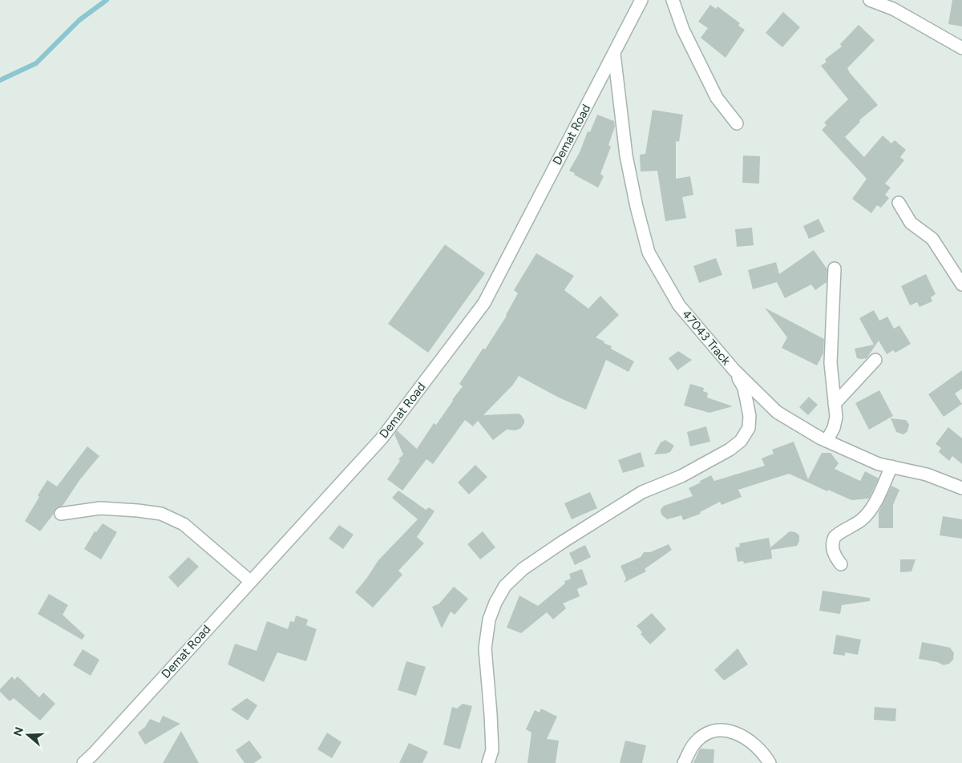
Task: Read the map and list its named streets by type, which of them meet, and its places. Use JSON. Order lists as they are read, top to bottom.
{
  "streets": {
    "street": ["Demat Road", "47043 Track"]
  },
  "crossings": [
    ["Demat Road", "47043 Track"]
  ],
  "north": "left"
}
